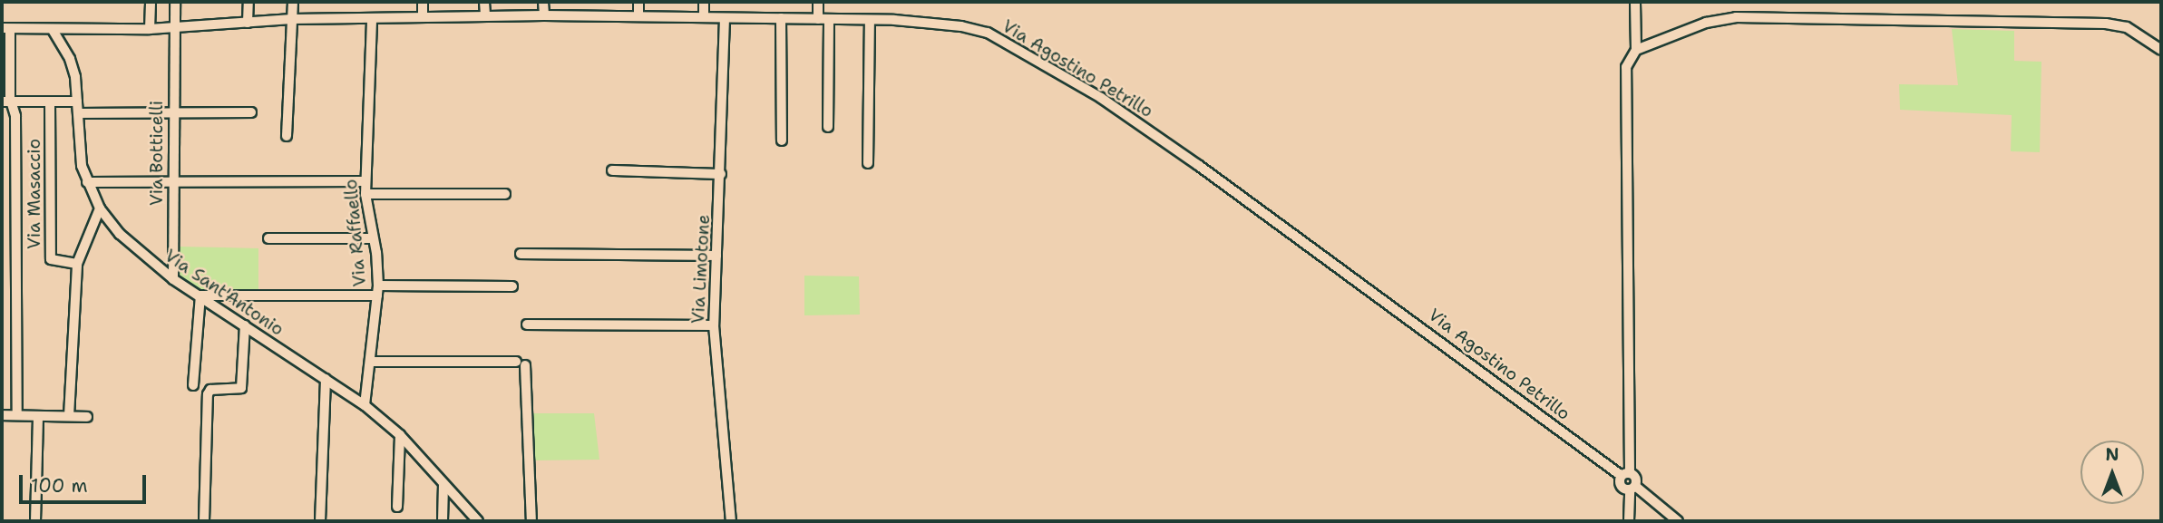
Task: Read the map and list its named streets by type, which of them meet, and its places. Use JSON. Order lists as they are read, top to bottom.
{
  "streets": {
    "street": [
      "Via Agostino Petrillo",
      "Via Botticelli",
      "Via Masaccio",
      "Via Raffaello",
      "Via Limotone",
      "Via Sant'Antonio"
    ]
  },
  "crossings": [
    ["Via Agostino Petrillo", "Via Botticelli"],
    ["Via Agostino Petrillo", "Via Raffaello"],
    ["Via Agostino Petrillo", "Via Limotone"],
    ["Via Agostino Petrillo", "Via Sant'Antonio"],
    ["Via Botticelli", "Via Sant'Antonio"],
    ["Via Raffaello", "Via Sant'Antonio"]
  ],
  "scale_bar": "100 m",
  "north": "top"
}
